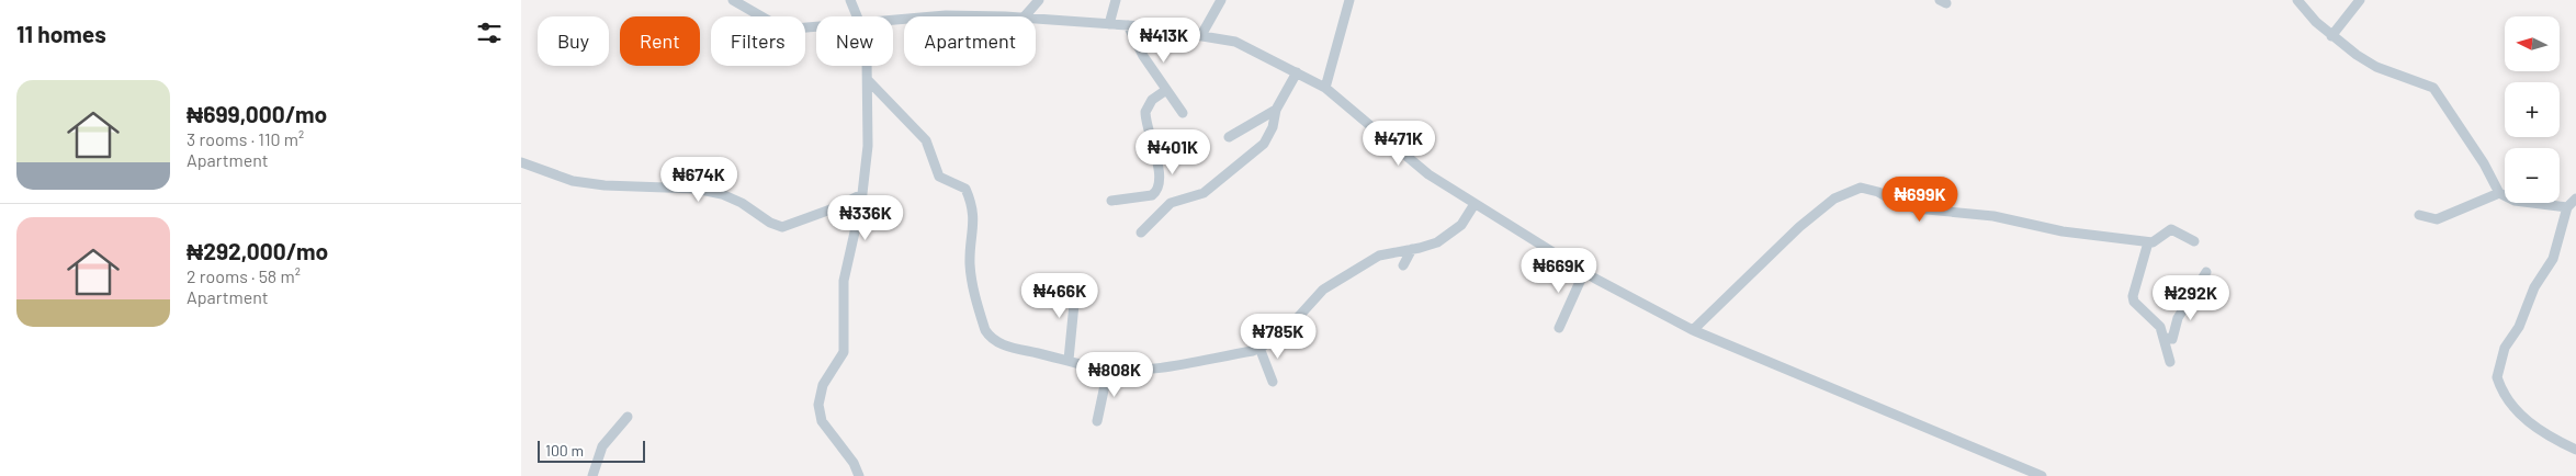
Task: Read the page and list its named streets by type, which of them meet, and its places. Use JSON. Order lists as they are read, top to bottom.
{
  "scale_bar": "100 m",
  "north": "left",
  "page": {
    "heading": "11 homes",
    "map_buttons": ["+", "−"],
    "chip": [
      "Buy",
      "Rent",
      "Filters",
      "New",
      "Apartment"
    ],
    "price": [
      "₦413K",
      "₦471K",
      "₦401K",
      "₦674K",
      "₦699K",
      "₦336K",
      "₦669K",
      "₦466K",
      "₦292K",
      "₦785K",
      "₦808K"
    ],
    "list": [
      {
        "name": "₦699,000/mo",
        "note": "3 rooms · 110 m² · Apartment"
      },
      {
        "name": "₦292,000/mo",
        "note": "2 rooms · 58 m² · Apartment"
      }
    ],
    "scale": "100 m"
  }
}
